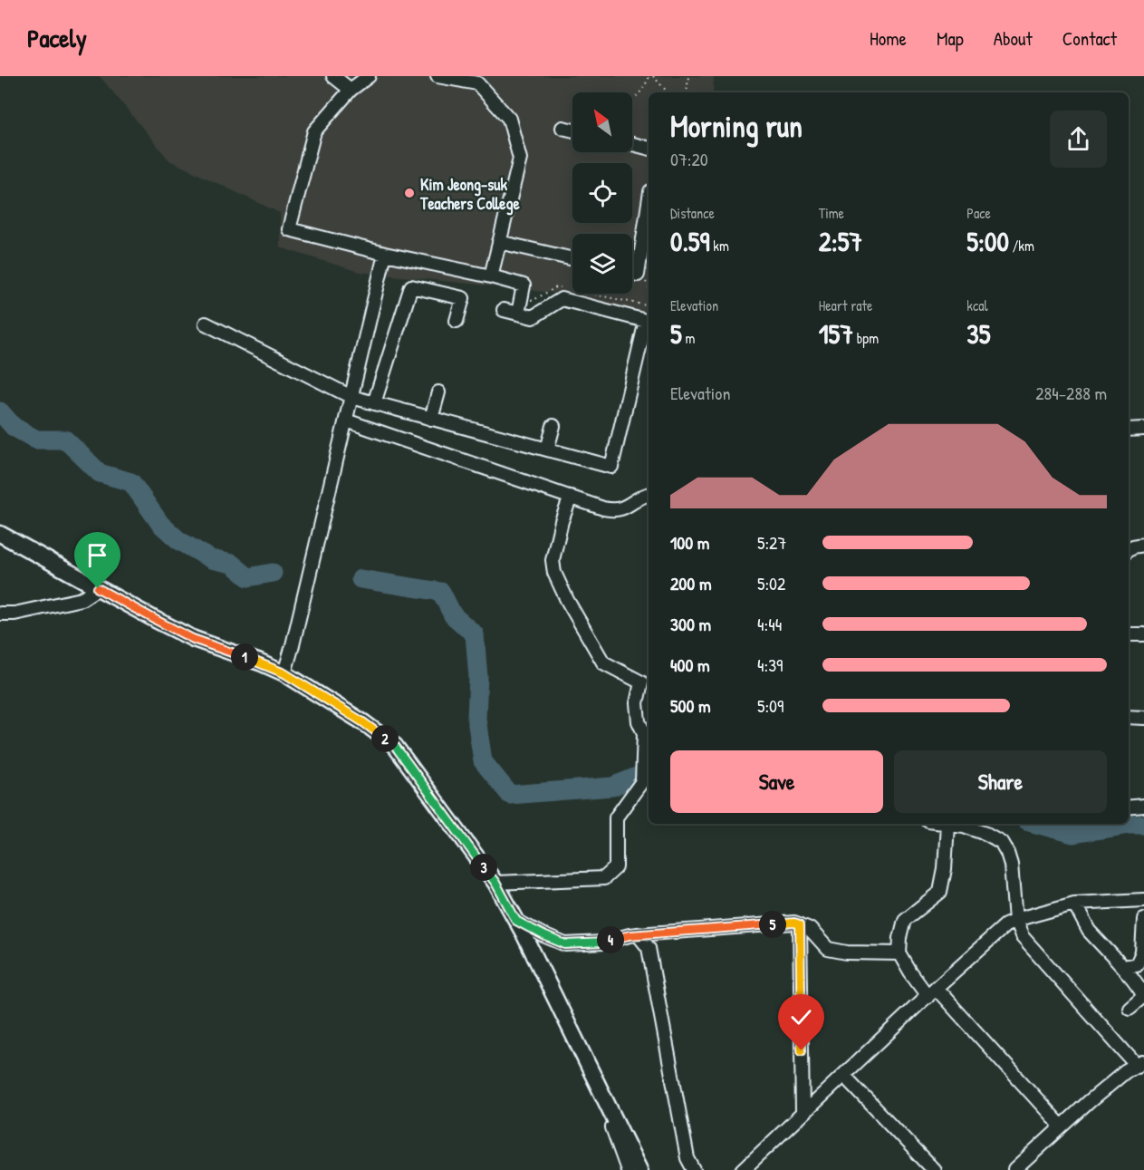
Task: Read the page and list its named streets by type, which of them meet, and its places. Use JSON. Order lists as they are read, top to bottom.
{
  "places": ["Kim Jeong-suk Teachers College"],
  "north": "top left",
  "page": {
    "header": "Pacely",
    "nav": [
      "Home",
      "Map",
      "About",
      "Contact"
    ],
    "heading": ["Morning run", "07:20"],
    "stats": [
      ["Distance", "0.59 km"],
      ["Time", "2:57"],
      ["Pace", "5:00 /km"],
      ["Elevation", "5 m"],
      ["Heart rate", "157 bpm"],
      ["kcal", "35"]
    ],
    "chart": ["Elevation", "284–288 m"],
    "list": [
      {
        "name": "100 m",
        "note": "5:27"
      },
      {
        "name": "200 m",
        "note": "5:02"
      },
      {
        "name": "300 m",
        "note": "4:44"
      },
      {
        "name": "400 m",
        "note": "4:39"
      },
      {
        "name": "500 m",
        "note": "5:09"
      }
    ],
    "pins": [
      "1",
      "2",
      "3",
      "5",
      "4"
    ],
    "buttons": ["Save", "Share"]
  }
}
